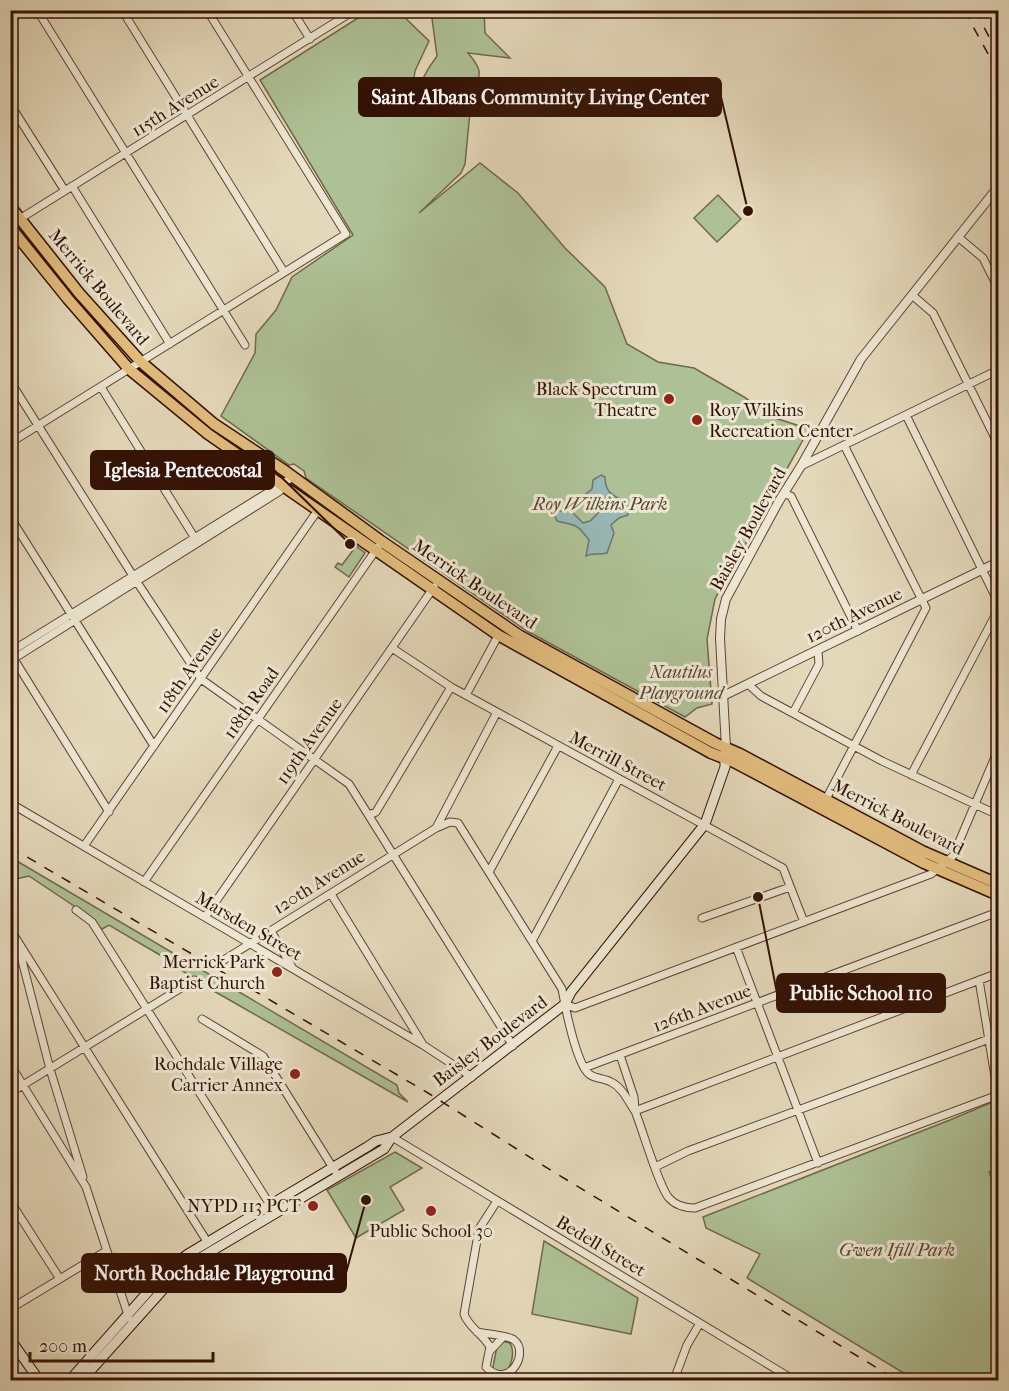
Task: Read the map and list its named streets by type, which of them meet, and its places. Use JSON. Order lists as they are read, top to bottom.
{
  "streets": {
    "main road": ["Merrick Boulevard", "Baisley Boulevard"],
    "street": [
      "115th Avenue",
      "120th Avenue",
      "118th Avenue",
      "118th Road",
      "119th Avenue",
      "Merrill Street",
      "Marsden Street",
      "126th Avenue",
      "Bedell Street"
    ]
  },
  "crossings": [
    ["115th Avenue", "Merrick Boulevard"],
    ["Merrick Boulevard", "Baisley Boulevard"],
    ["Merrick Boulevard", "118th Avenue"],
    ["Merrick Boulevard", "118th Road"],
    ["Merrick Boulevard", "119th Avenue"],
    ["Baisley Boulevard", "120th Avenue"],
    ["Baisley Boulevard", "Merrill Street"],
    ["Baisley Boulevard", "Marsden Street"],
    ["Baisley Boulevard", "Bedell Street"],
    ["120th Avenue", "Marsden Street"],
    ["118th Avenue", "Marsden Street"],
    ["118th Road", "Marsden Street"],
    ["119th Avenue", "Merrill Street"],
    ["119th Avenue", "Marsden Street"]
  ],
  "parks": ["Roy Wilkins Park", "Nautilus Playground", "Gwen Ifill Park"],
  "places": [
    "Saint Albans Community Living Center",
    "Black Spectrum Theatre",
    "Roy Wilkins Recreation Center",
    "Iglesia Pentecostal",
    "Public School 110",
    "Merrick Park Baptist Church",
    "Rochdale Village Carrier Annex",
    "North Rochdale Playground",
    "NYPD 113 PCT",
    "Public School 30"
  ],
  "scale_bar": "200 m"
}
